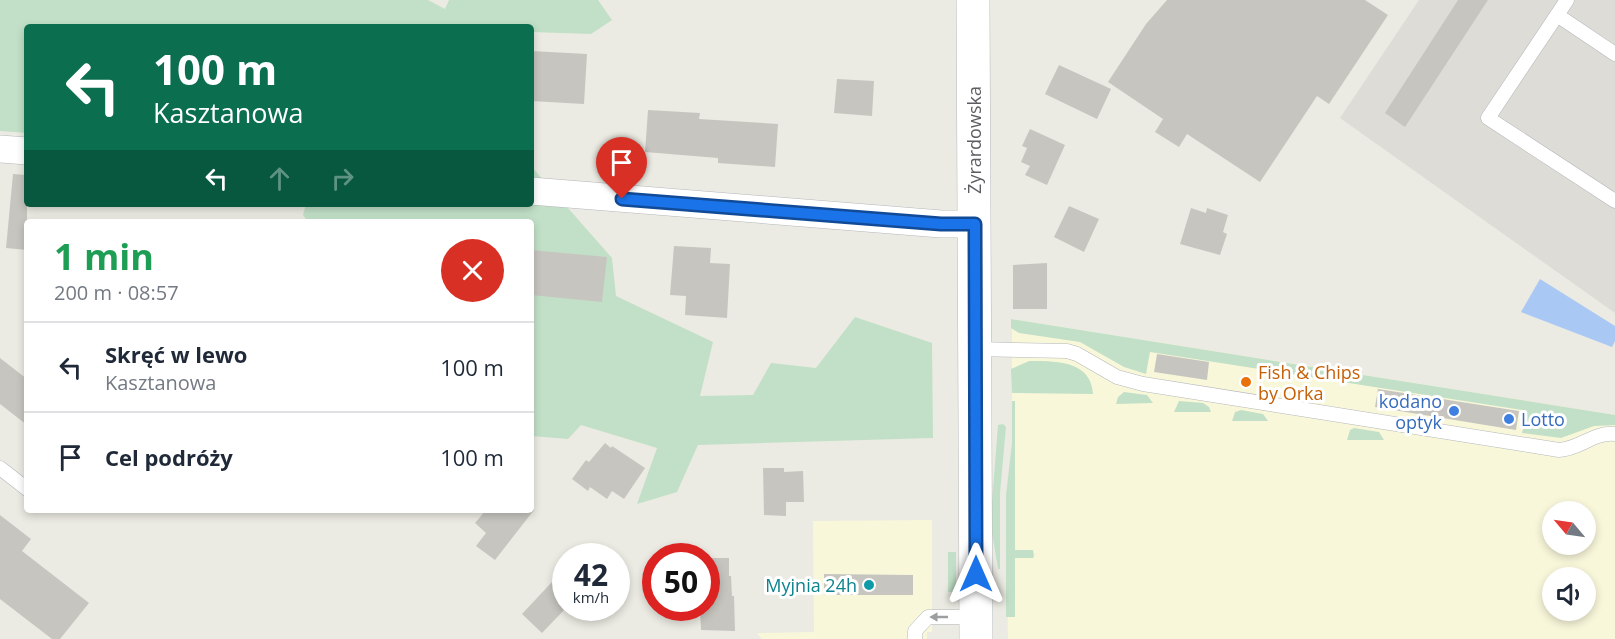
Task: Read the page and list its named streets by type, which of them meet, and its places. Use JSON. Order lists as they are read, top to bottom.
{
  "streets": {
    "main road": ["Żyrardowska"]
  },
  "places": [
    "Fish & Chips by Orka",
    "kodano optyk",
    "Lotto",
    "Myjnia 24h"
  ],
  "north": "top left",
  "page": {
    "turn": ["100 m", "Kasztanowa"],
    "heading": ["1 min", "200 m · 08:57"],
    "list": [
      {
        "name": "Skręć w lewo",
        "note": "Kasztanowa",
        "value": "100 m"
      },
      {
        "name": "Cel podróży",
        "value": "100 m"
      }
    ],
    "speed": "42 km/h",
    "limit": "50"
  }
}
